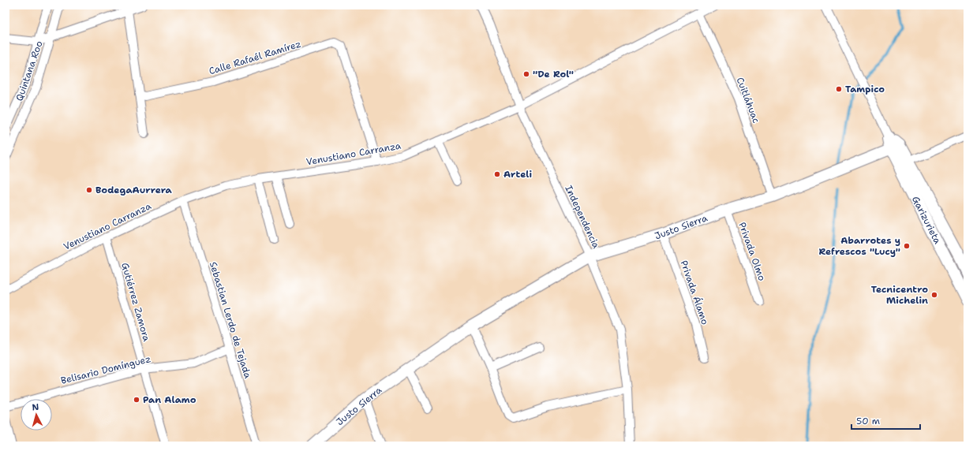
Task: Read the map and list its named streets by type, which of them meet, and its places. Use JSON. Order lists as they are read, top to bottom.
{
  "streets": {
    "main road": ["Garizurieta", "Justo Sierra"],
    "street": [
      "Calle Rafaél Ramírez",
      "Quintana Roo",
      "Cuitláhuac",
      "Venustiano Carranza",
      "Independencia",
      "Privada Olmo",
      "Privada Álamo",
      "Gutiérrez Zamora",
      "Sebastian Lerdo de Tejada",
      "Belisario Domínguez"
    ]
  },
  "crossings": [
    ["Calle Rafaél Ramírez", "Venustiano Carranza"],
    ["Cuitláhuac", "Venustiano Carranza"],
    ["Cuitláhuac", "Justo Sierra"],
    ["Venustiano Carranza", "Independencia"],
    ["Venustiano Carranza", "Gutiérrez Zamora"],
    ["Venustiano Carranza", "Sebastian Lerdo de Tejada"],
    ["Independencia", "Justo Sierra"],
    ["Garizurieta", "Justo Sierra"],
    ["Justo Sierra", "Privada Olmo"],
    ["Justo Sierra", "Privada Álamo"],
    ["Gutiérrez Zamora", "Belisario Domínguez"],
    ["Sebastian Lerdo de Tejada", "Belisario Domínguez"]
  ],
  "places": [
    "\"De Rol\"",
    "Tampico",
    "Arteli",
    "BodegaAurrera",
    "Abarrotes y Refrescos \"Lucy\"",
    "Tecnicentro Michelin",
    "Pan Alamo"
  ],
  "scale_bar": "50 m",
  "north": "top"
}
